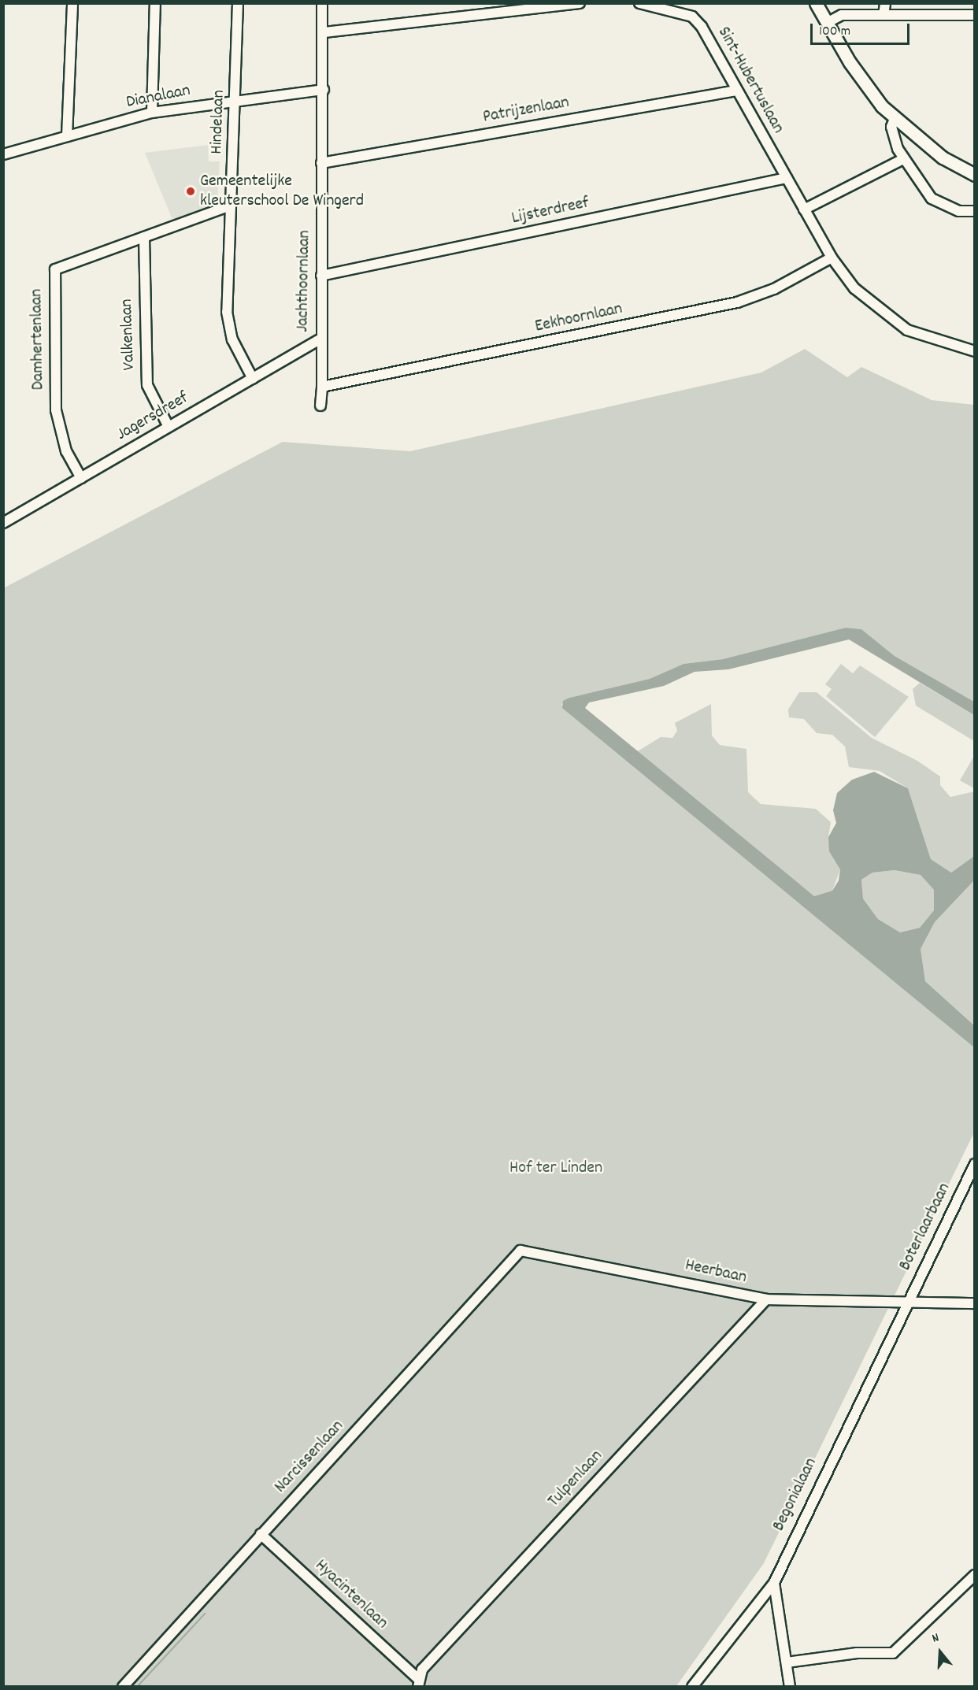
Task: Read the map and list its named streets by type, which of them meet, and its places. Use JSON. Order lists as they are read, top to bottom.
{
  "streets": {
    "street": [
      "Sint-Hubertuslaan",
      "Dianalaan",
      "Patrijzenlaan",
      "Hindelaan",
      "Lijsterdreef",
      "Jachthoornlaan",
      "Eekhoornlaan",
      "Valkenlaan",
      "Damhertenlaan",
      "Jagersdreef",
      "Boterlaarbaan",
      "Heerbaan",
      "Narcissenlaan",
      "Tulpenlaan",
      "Begonialaan",
      "Hyacintenlaan"
    ]
  },
  "crossings": [
    ["Sint-Hubertuslaan", "Patrijzenlaan"],
    ["Sint-Hubertuslaan", "Lijsterdreef"],
    ["Sint-Hubertuslaan", "Eekhoornlaan"],
    ["Dianalaan", "Hindelaan"],
    ["Dianalaan", "Jachthoornlaan"],
    ["Patrijzenlaan", "Jachthoornlaan"],
    ["Hindelaan", "Damhertenlaan"],
    ["Hindelaan", "Jagersdreef"],
    ["Lijsterdreef", "Jachthoornlaan"],
    ["Jachthoornlaan", "Eekhoornlaan"],
    ["Jachthoornlaan", "Jagersdreef"],
    ["Valkenlaan", "Damhertenlaan"],
    ["Valkenlaan", "Jagersdreef"],
    ["Damhertenlaan", "Jagersdreef"],
    ["Boterlaarbaan", "Heerbaan"],
    ["Boterlaarbaan", "Begonialaan"],
    ["Heerbaan", "Narcissenlaan"],
    ["Heerbaan", "Tulpenlaan"],
    ["Heerbaan", "Begonialaan"],
    ["Narcissenlaan", "Hyacintenlaan"],
    ["Tulpenlaan", "Hyacintenlaan"]
  ],
  "parks": ["Hof ter Linden"],
  "places": ["Gemeentelijke kleuterschool De Wingerd"],
  "scale_bar": "100 m",
  "north": "top"
}
